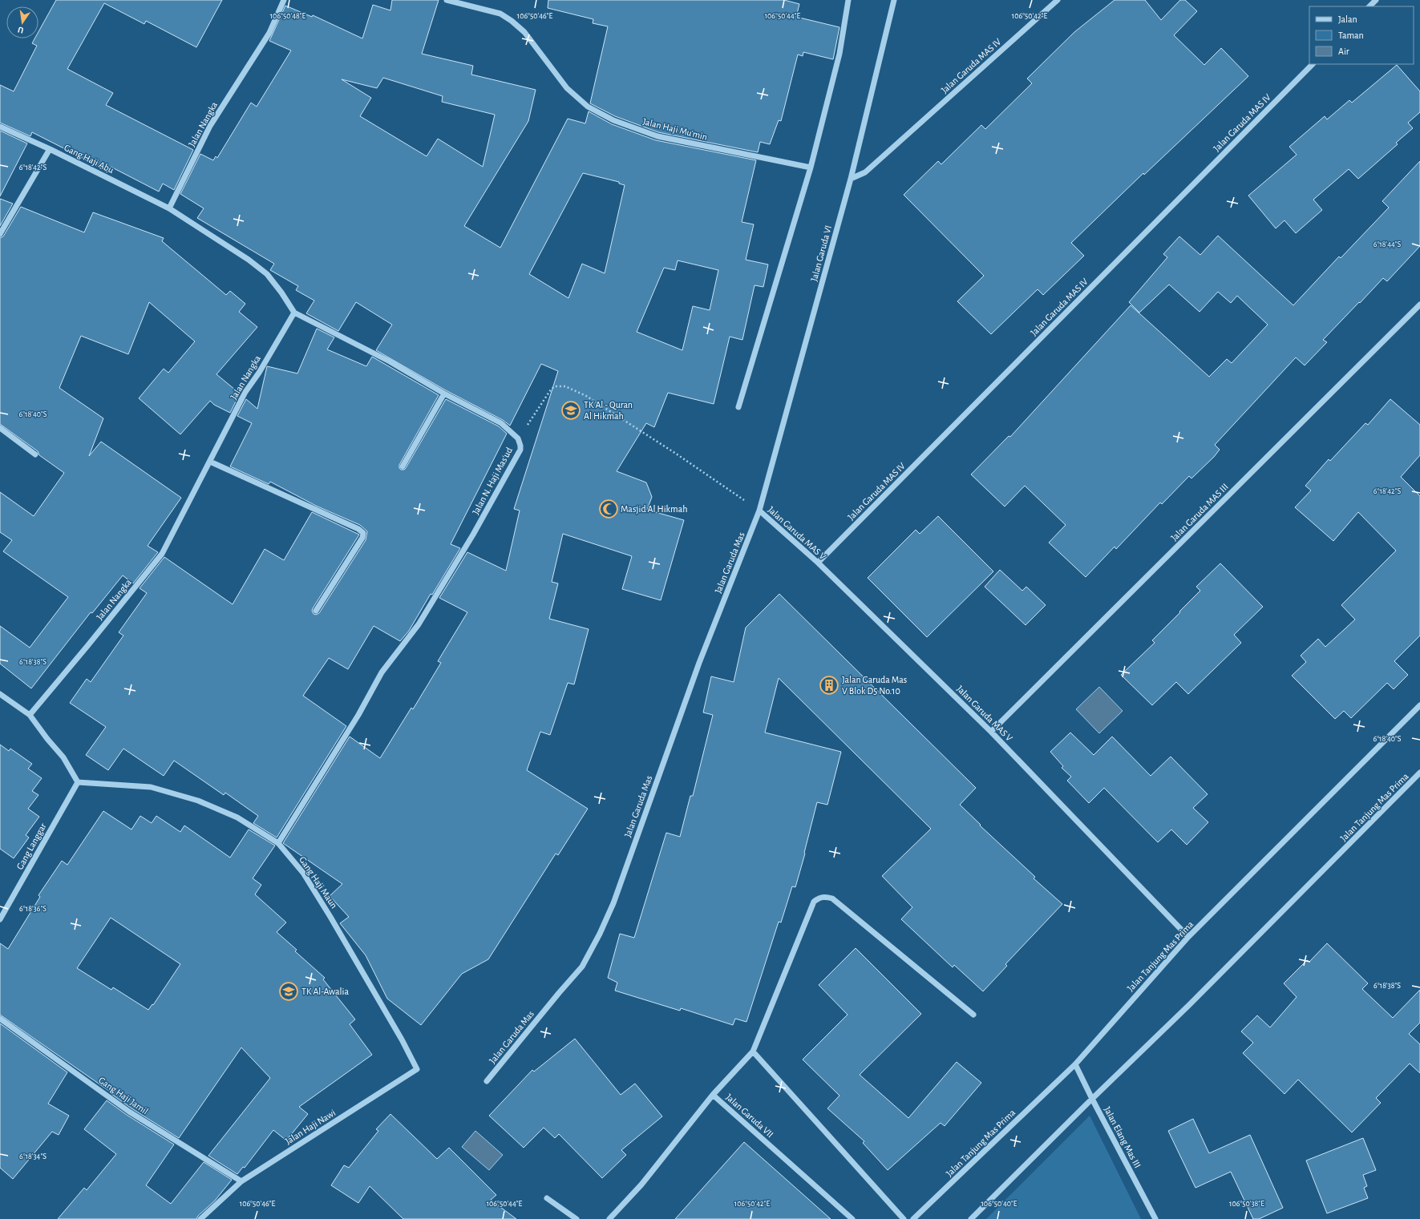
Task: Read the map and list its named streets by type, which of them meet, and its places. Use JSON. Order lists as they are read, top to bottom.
{
  "streets": {
    "street": [
      "Jalan Garuda MAS IV",
      "Jalan Nangka",
      "Jalan Haji Mu'min",
      "Gang Haji Abu",
      "Jalan Garuda VI",
      "Jalan N. Haji Mas'ud",
      "Jalan Garuda MAS III",
      "Jalan Garuda MAS V",
      "Jalan Garuda Mas",
      "Jalan Tanjung Mas Prima",
      "Gang Langgar",
      "Gang Haji Maun",
      "Gang Haji Jamil",
      "Jalan Garuda VII",
      "Jalan Haji Nawi",
      "Jalan Elang Mas III"
    ]
  },
  "crossings": [
    ["Jalan Garuda MAS IV", "Jalan Garuda VI"],
    ["Jalan Garuda MAS IV", "Jalan Garuda MAS V"],
    ["Jalan Nangka", "Gang Haji Abu"],
    ["Jalan Nangka", "Jalan N. Haji Mas'ud"],
    ["Jalan Garuda VI", "Jalan Garuda MAS V"],
    ["Jalan Garuda VI", "Jalan Garuda Mas"],
    ["Jalan N. Haji Mas'ud", "Gang Haji Maun"],
    ["Jalan Garuda MAS III", "Jalan Garuda MAS V"],
    ["Jalan Garuda MAS V", "Jalan Garuda Mas"],
    ["Jalan Garuda MAS V", "Jalan Tanjung Mas Prima"],
    ["Jalan Tanjung Mas Prima", "Jalan Elang Mas III"],
    ["Gang Langgar", "Gang Haji Maun"],
    ["Gang Haji Maun", "Jalan Haji Nawi"],
    ["Gang Haji Jamil", "Jalan Haji Nawi"]
  ],
  "places": {
    "school or university": ["TK Al - Quran Al Hikmah", "TK Al-Awalia"],
    "mosque": ["Masjid Al Hikmah"],
    "building": ["Jalan Garuda Mas V Blok D5 No.10"]
  },
  "legend": ["Jalan", "Taman", "Air"],
  "north": "bottom",
  "coordinates": [
    "106°50'48\"E",
    "106°50'46\"E",
    "106°50'44\"E",
    "106°50'42\"E",
    "6°18'42\"S",
    "6°18'44\"S",
    "6°18'40\"S",
    "6°18'38\"S",
    "6°18'36\"S",
    "6°18'34\"S",
    "106°50'40\"E",
    "106°50'38\"E"
  ]
}
